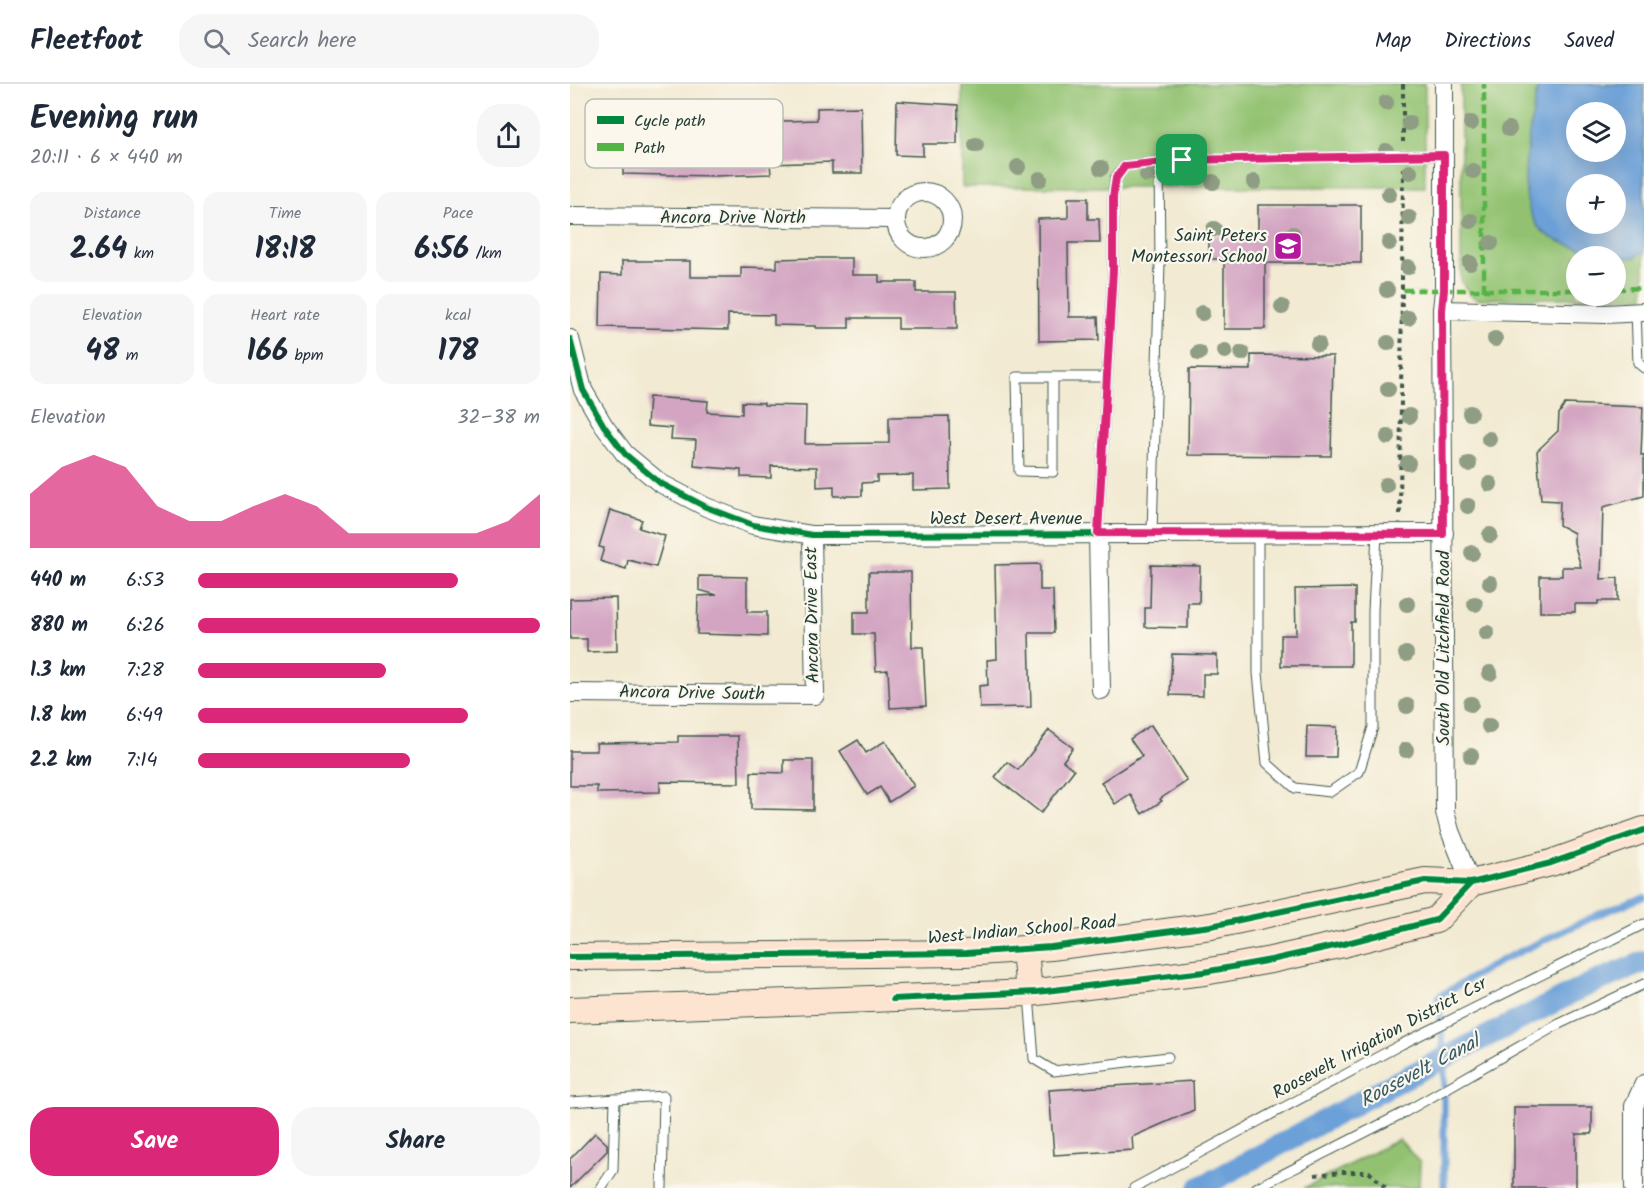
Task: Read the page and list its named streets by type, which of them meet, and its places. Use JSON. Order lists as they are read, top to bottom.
{
  "streets": {
    "main road": ["West Indian School Road"],
    "street": [
      "Ancora Drive North",
      "West Desert Avenue",
      "Ancora Drive East",
      "South Old Litchfield Road",
      "Ancora Drive South"
    ],
    "lane": ["Roosevelt Irrigation District Csr"]
  },
  "crossings": [
    ["West Desert Avenue", "Ancora Drive East"],
    ["West Desert Avenue", "South Old Litchfield Road"],
    ["Ancora Drive East", "Ancora Drive South"],
    ["South Old Litchfield Road", "West Indian School Road"]
  ],
  "water": ["Roosevelt Canal"],
  "places": {
    "school or university": ["Saint Peters Montessori School"]
  },
  "legend": ["Cycle path", "Path"],
  "page": {
    "header": "Fleetfoot",
    "search": "Search here",
    "nav": ["Map", "Directions", "Saved"],
    "heading": ["Evening run", "20:11 · 6 × 440 m"],
    "map_buttons": ["+", "−"],
    "stats": [
      ["Distance", "2.64 km"],
      ["Time", "18:18"],
      ["Pace", "6:56 /km"],
      ["Elevation", "48 m"],
      ["Heart rate", "166 bpm"],
      ["kcal", "178"]
    ],
    "chart": ["Elevation", "32–38 m"],
    "list": [
      {
        "name": "440 m",
        "note": "6:53"
      },
      {
        "name": "880 m",
        "note": "6:26"
      },
      {
        "name": "1.3 km",
        "note": "7:28"
      },
      {
        "name": "1.8 km",
        "note": "6:49"
      },
      {
        "name": "2.2 km",
        "note": "7:14"
      }
    ],
    "buttons": ["Save", "Share"]
  }
}
